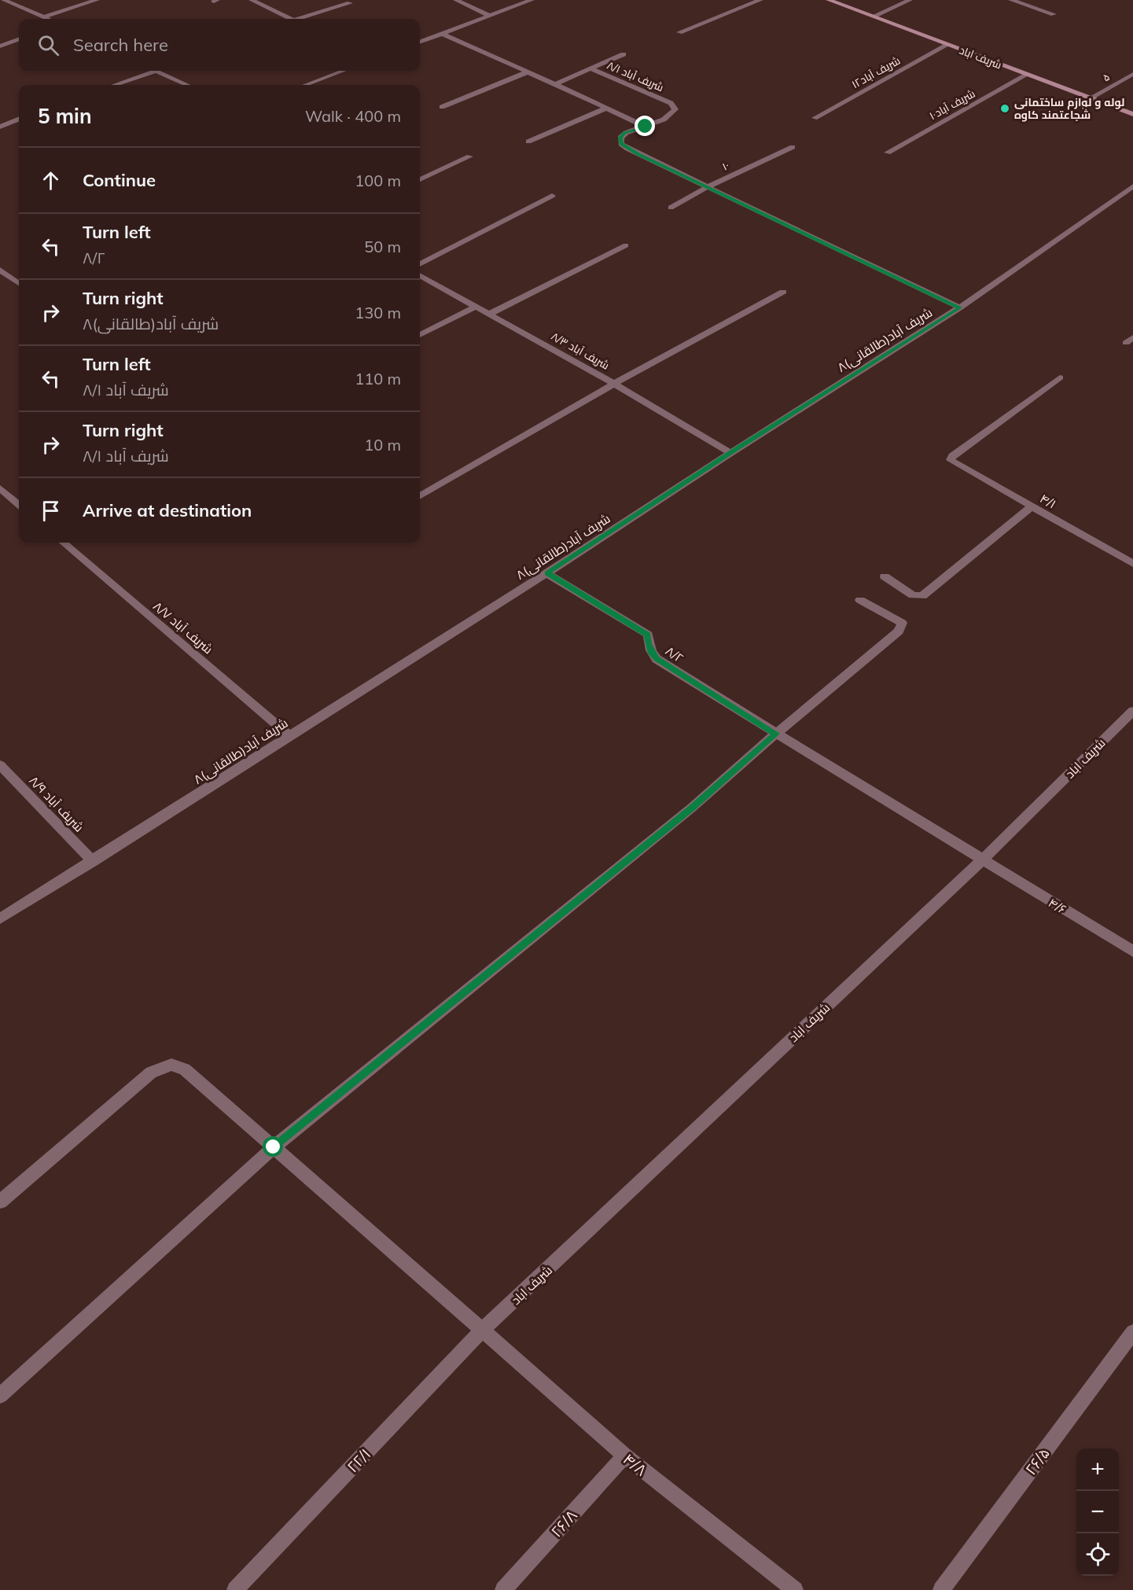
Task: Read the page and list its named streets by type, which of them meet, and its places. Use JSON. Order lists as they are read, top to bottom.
{
  "streets": {
    "main road": ["شریف اباد"],
    "street": [
      "شریف آباد۱۲",
      "شریف آباد ۸/۱",
      "۵",
      "شریف آباد۱۰",
      "۱۰",
      "۸شریف آباد(طالقانی)",
      "شریف آباد ۸/۳",
      "۴/۱",
      "شریف آباد ۸/۷",
      "۸/۲",
      "شریف آباد ۸/۹",
      "۴/۶",
      "۲۲/۱",
      "۲۶/۵",
      "۴/۸",
      "۲۶/۸"
    ]
  },
  "crossings": [
    ["شریف اباد", "شریف آباد۱۲"],
    ["شریف اباد", "۵"],
    ["شریف اباد", "شریف آباد۱۰"],
    ["شریف اباد", "۸/۲"],
    ["شریف اباد", "۴/۶"],
    ["شریف اباد", "۲۲/۱"],
    ["شریف اباد", "۴/۸"],
    ["شریف آباد ۸/۱", "۱۰"],
    ["شریف آباد ۸/۱", "۸شریف آباد(طالقانی)"],
    ["۸شریف آباد(طالقانی)", "شریف آباد ۸/۳"],
    ["۸شریف آباد(طالقانی)", "شریف آباد ۸/۷"],
    ["۸شریف آباد(طالقانی)", "۸/۲"],
    ["۸شریف آباد(طالقانی)", "شریف آباد ۸/۹"],
    ["۸/۲", "۴/۶"],
    ["۲۲/۱", "۴/۸"],
    ["۴/۸", "۲۶/۸"]
  ],
  "places": ["لوله و لوازم ساختمانی شجاعتمند کاوه"],
  "page": {
    "search": "Search here",
    "heading": ["5 min", "Walk · 400 m"],
    "list": [
      ["Continue", "100 m"],
      ["Turn left", "۸/۲", "50 m"],
      ["Turn right", "۸شریف آباد(طالقانی)", "130 m"],
      ["Turn left", "شریف آباد ۸/۱", "110 m"],
      ["Turn right", "شریف آباد ۸/۱", "10 m"],
      "Arrive at destination"
    ],
    "map_buttons": ["+", "−"]
  }
}
